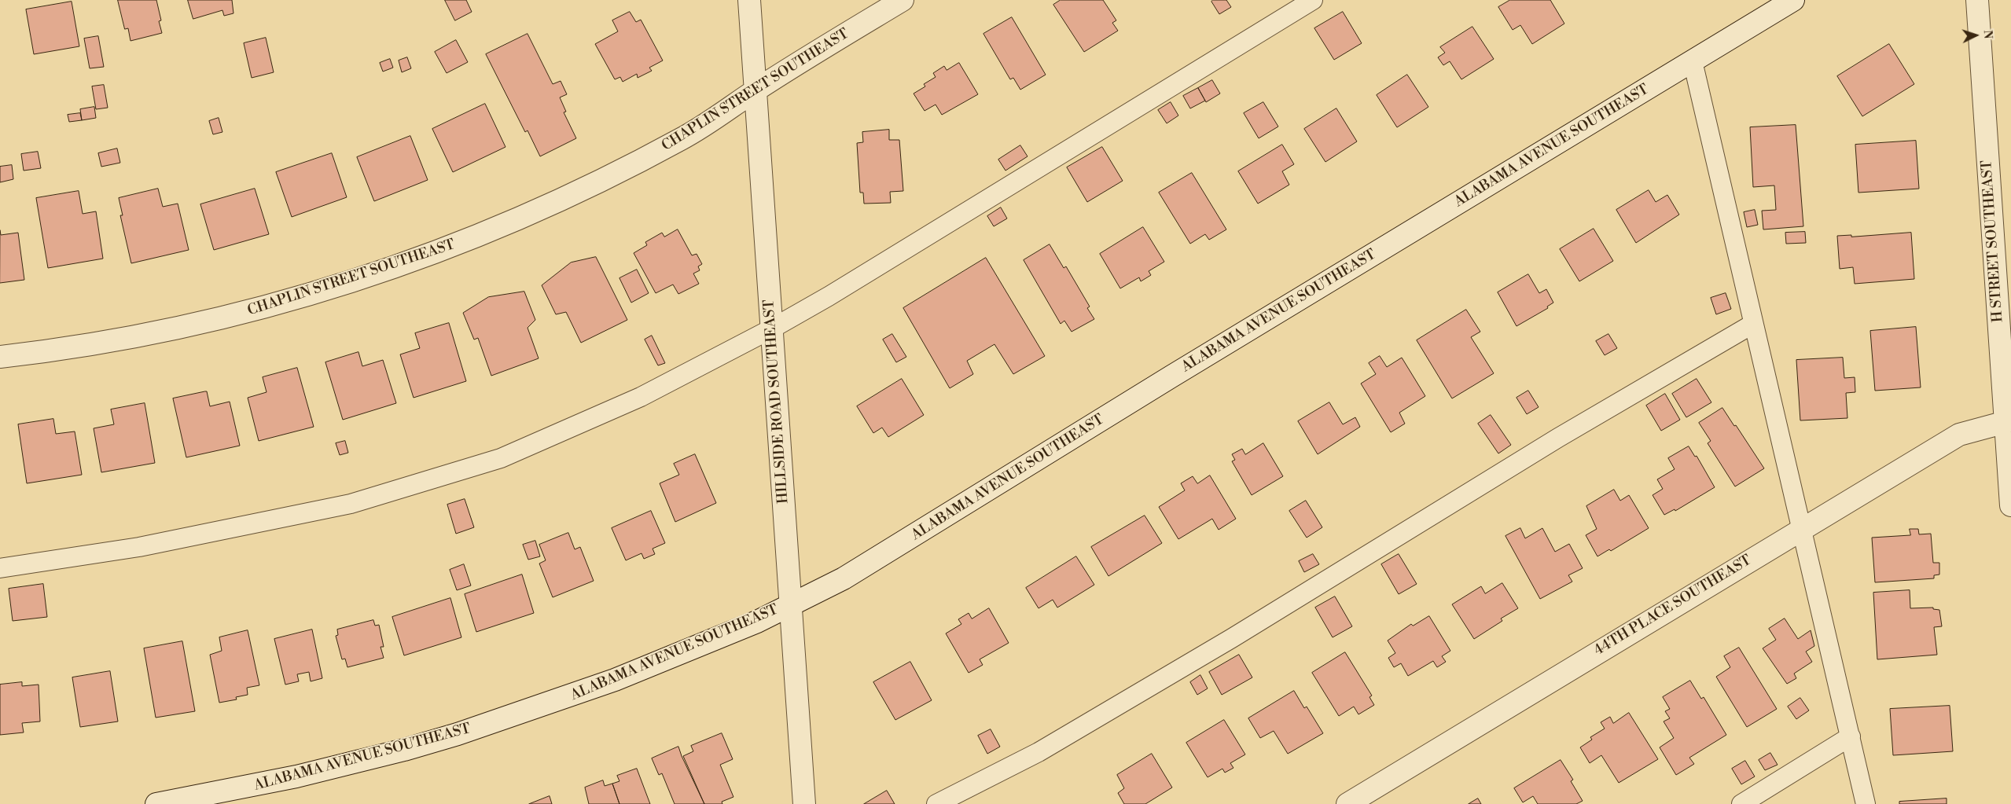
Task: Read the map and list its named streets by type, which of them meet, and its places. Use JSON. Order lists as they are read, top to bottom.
{
  "streets": {
    "street": [
      "CHAPLIN STREET SOUTHEAST",
      "ALABAMA AVENUE SOUTHEAST",
      "H STREET SOUTHEAST",
      "HILLSIDE ROAD SOUTHEAST",
      "44TH PLACE SOUTHEAST"
    ]
  },
  "crossings": [
    ["CHAPLIN STREET SOUTHEAST", "HILLSIDE ROAD SOUTHEAST"],
    ["ALABAMA AVENUE SOUTHEAST", "HILLSIDE ROAD SOUTHEAST"],
    ["H STREET SOUTHEAST", "44TH PLACE SOUTHEAST"]
  ],
  "north": "right"
}
